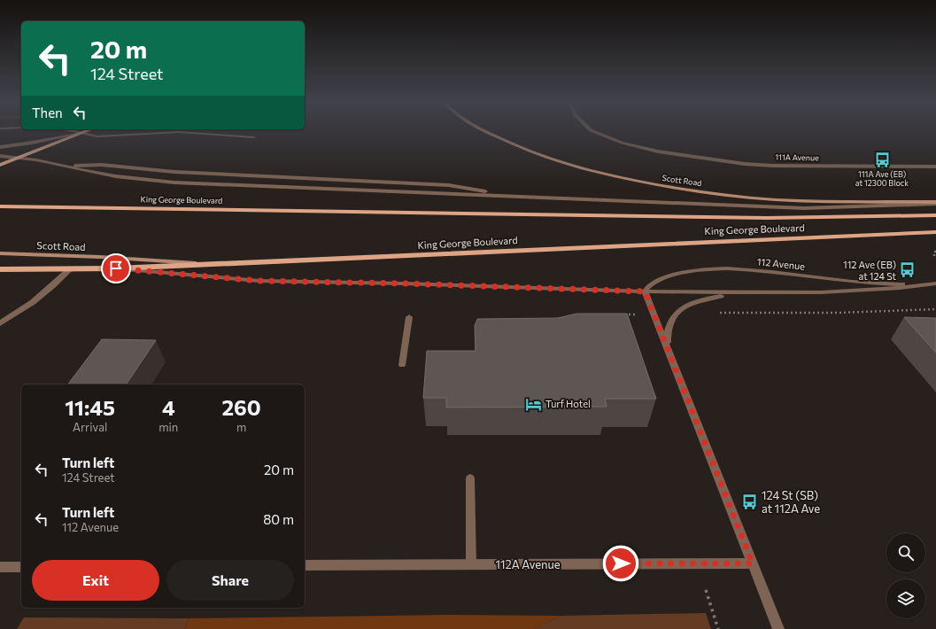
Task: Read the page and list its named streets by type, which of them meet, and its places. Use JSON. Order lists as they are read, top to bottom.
{
  "streets": {
    "main road": ["Scott Road", "King George Boulevard"],
    "street": ["111A Avenue", "112 Avenue", "112A Avenue"]
  },
  "crossings": [
    ["Scott Road", "King George Boulevard"],
    ["King George Boulevard", "112 Avenue"]
  ],
  "places": {
    "bus stop": ["111A Ave (EB) at 12300 Block", "112 Ave (EB) at 124 St", "124 St (SB) at 112A Ave"],
    "hotel": ["Turf Hotel"]
  },
  "page": {
    "turn": ["20 m", "124 Street"],
    "then": "Then",
    "eta": [
      "11:45",
      "Arrival",
      "4",
      "min",
      "260",
      "m"
    ],
    "list": [
      {
        "name": "Turn left",
        "note": "124 Street",
        "value": "20 m"
      },
      {
        "name": "Turn left",
        "note": "112 Avenue",
        "value": "80 m"
      }
    ],
    "buttons": ["Exit", "Share"]
  }
}
